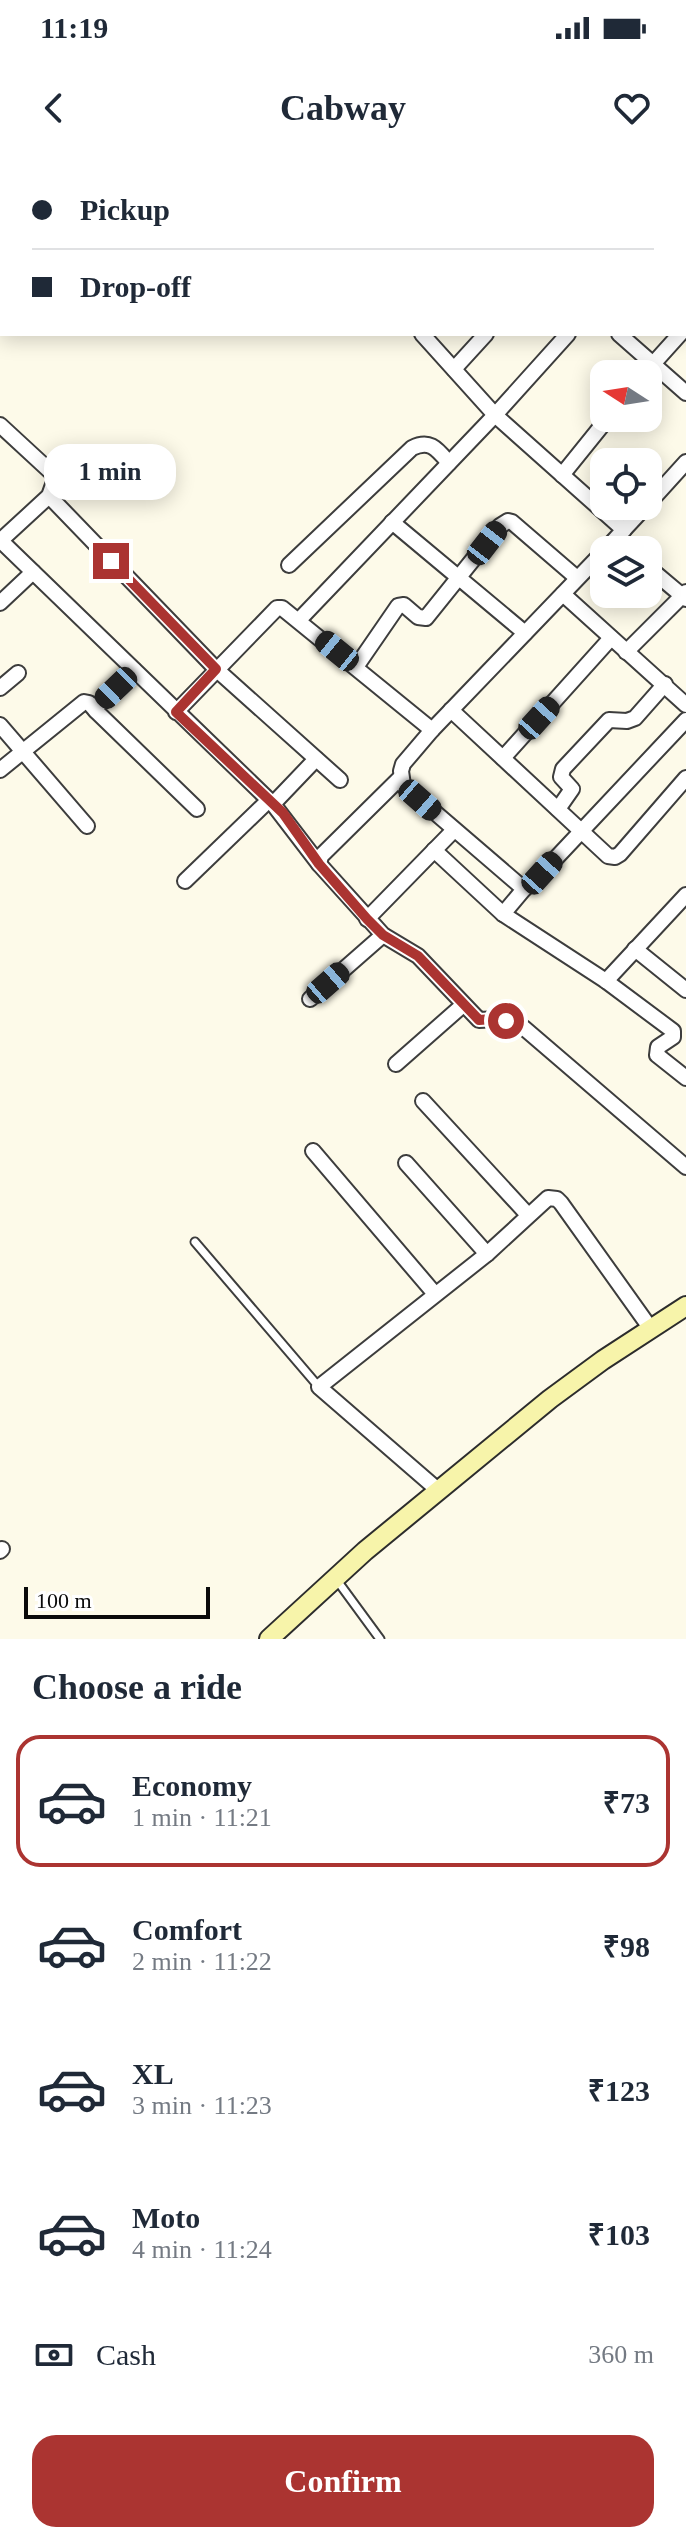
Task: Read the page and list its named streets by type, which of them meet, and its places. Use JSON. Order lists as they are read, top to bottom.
{
  "scale_bar": "100 m",
  "north": "left",
  "page": {
    "status": "11:19",
    "header": "Cabway",
    "banner": ["Pickup", "Drop-off"],
    "bubble": "1 min",
    "scale": "100 m",
    "heading": "Choose a ride",
    "list": [
      {
        "name": "Economy",
        "note": "1 min · 11:21",
        "value": "₹73"
      },
      {
        "name": "Comfort",
        "note": "2 min · 11:22",
        "value": "₹98"
      },
      {
        "name": "XL",
        "note": "3 min · 11:23",
        "value": "₹123"
      },
      {
        "name": "Moto",
        "note": "4 min · 11:24",
        "value": "₹103"
      }
    ],
    "pay": ["Cash", "360 m"],
    "buttons": "Confirm"
  }
}
